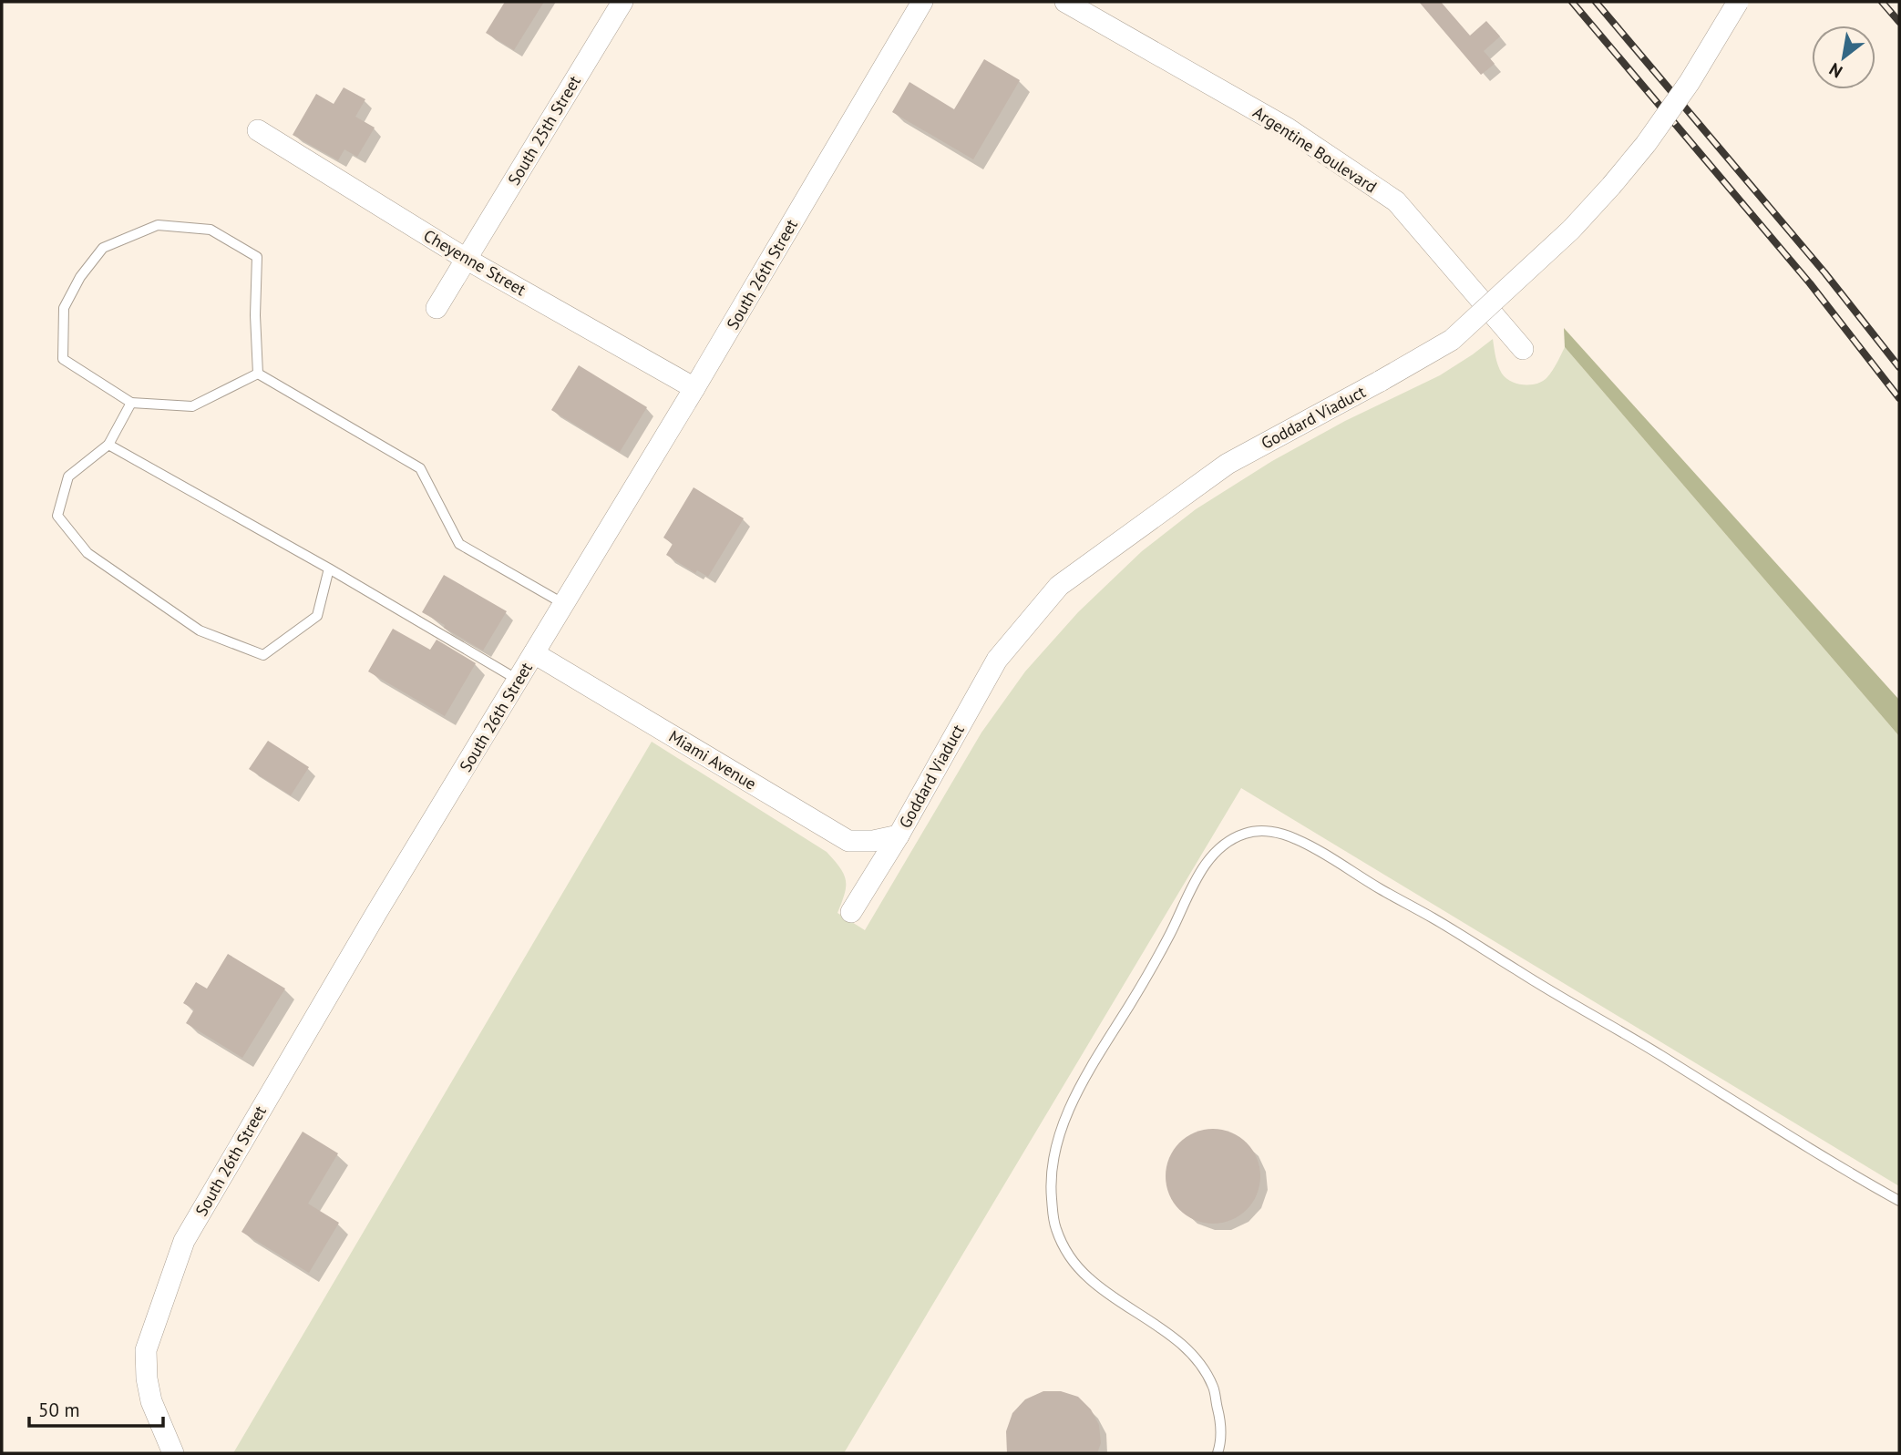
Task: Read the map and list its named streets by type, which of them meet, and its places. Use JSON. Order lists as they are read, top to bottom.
{
  "streets": {
    "street": [
      "South 25th Street",
      "Argentine Boulevard",
      "Cheyenne Street",
      "South 26th Street",
      "Goddard Viaduct",
      "Miami Avenue"
    ]
  },
  "crossings": [
    ["South 25th Street", "Cheyenne Street"],
    ["Cheyenne Street", "South 26th Street"],
    ["South 26th Street", "Miami Avenue"],
    ["Goddard Viaduct", "Miami Avenue"]
  ],
  "scale_bar": "50 m",
  "north": "bottom left"
}
